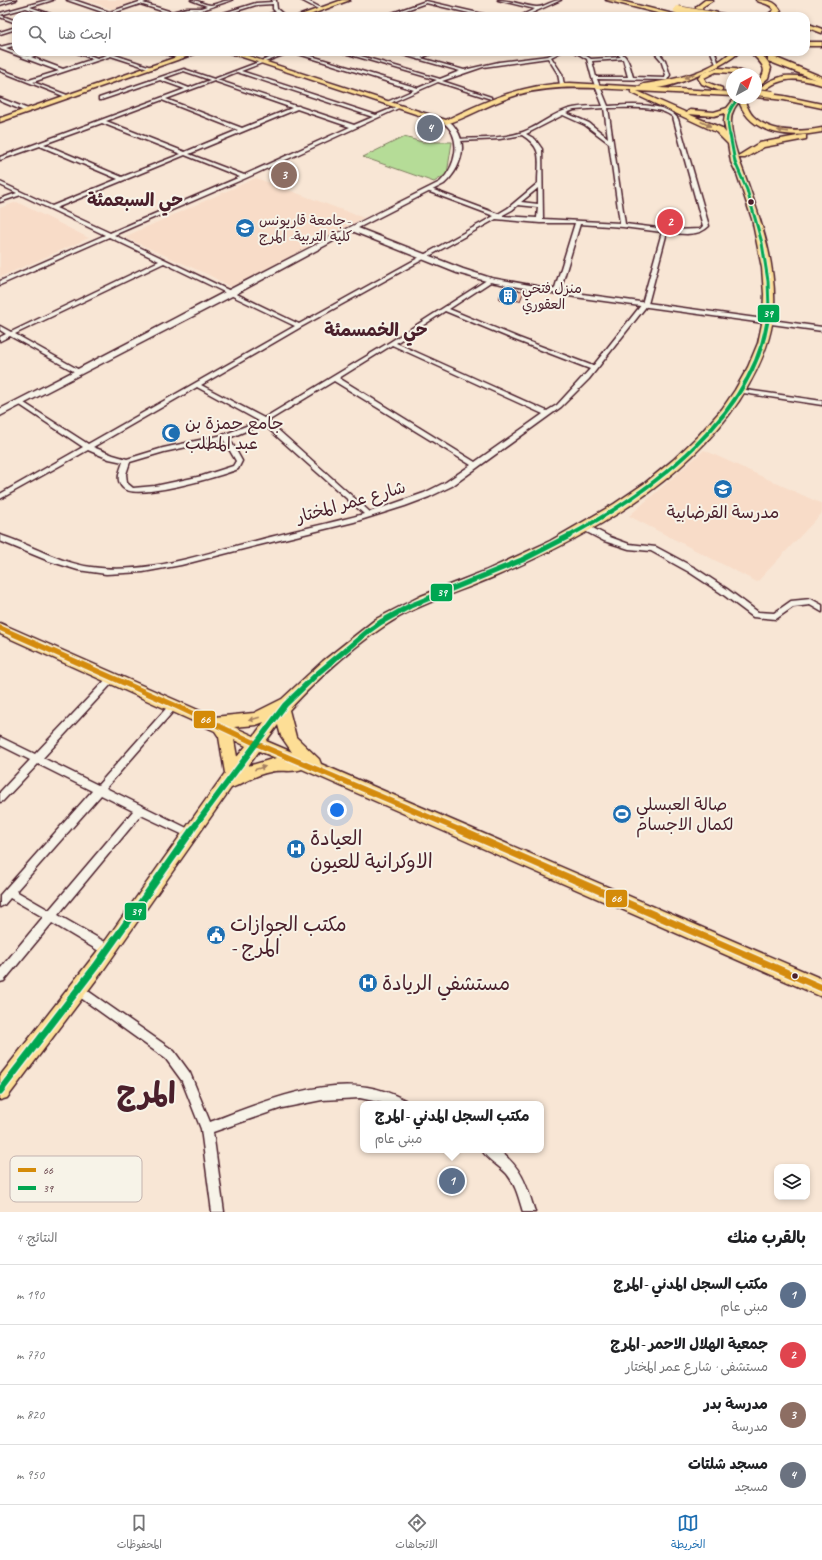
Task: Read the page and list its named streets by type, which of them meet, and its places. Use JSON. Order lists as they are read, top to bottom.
{
  "streets": {
    "street": ["شارع عمر المختار"]
  },
  "districts": ["حي السبعمئة", "حي الخمسمئة", "المرج"],
  "places": {
    "school or university": ["جامعة قاريونس- كلية التربية- المرج", "مدرسة القرضابية"],
    "building": ["منزل فتحي العقوري"],
    "mosque": ["جامع حمزة بن عبد المطلب"],
    "sports": ["صالة العبسلي لكمال الاجسام"],
    "hospital": ["العيادة الاوكرانية للعيون", "مستشفي الريادة"],
    "public building": ["مكتب الجوازات - المرج"]
  },
  "lines": ["transit line 39", "transit line 66"],
  "legend": ["66", "39"],
  "north": "top right",
  "page": {
    "search": "ابحث هنا",
    "pins": [
      "4",
      "3",
      "2",
      "1"
    ],
    "popup": ["مكتب السجل المدني -المرج", "مبنى عام"],
    "heading": ["بالقرب منك", "النتائج: 4"],
    "list": [
      {
        "mark": "1",
        "name": "مكتب السجل المدني -المرج",
        "note": "مبنى عام",
        "value": "190 m"
      },
      {
        "mark": "2",
        "name": "جمعية الهلال الاحمر -المرج",
        "note": "مستشفى · شارع عمر المختار",
        "value": "770 m"
      },
      {
        "mark": "3",
        "name": "مدرسة بدر",
        "note": "مدرسة",
        "value": "820 m"
      },
      {
        "mark": "4",
        "name": "مسجد شلتات",
        "note": "مسجد",
        "value": "950 m"
      }
    ],
    "nav": ["الخريطة", "الاتجاهات", "المحفوظات"]
  }
}
